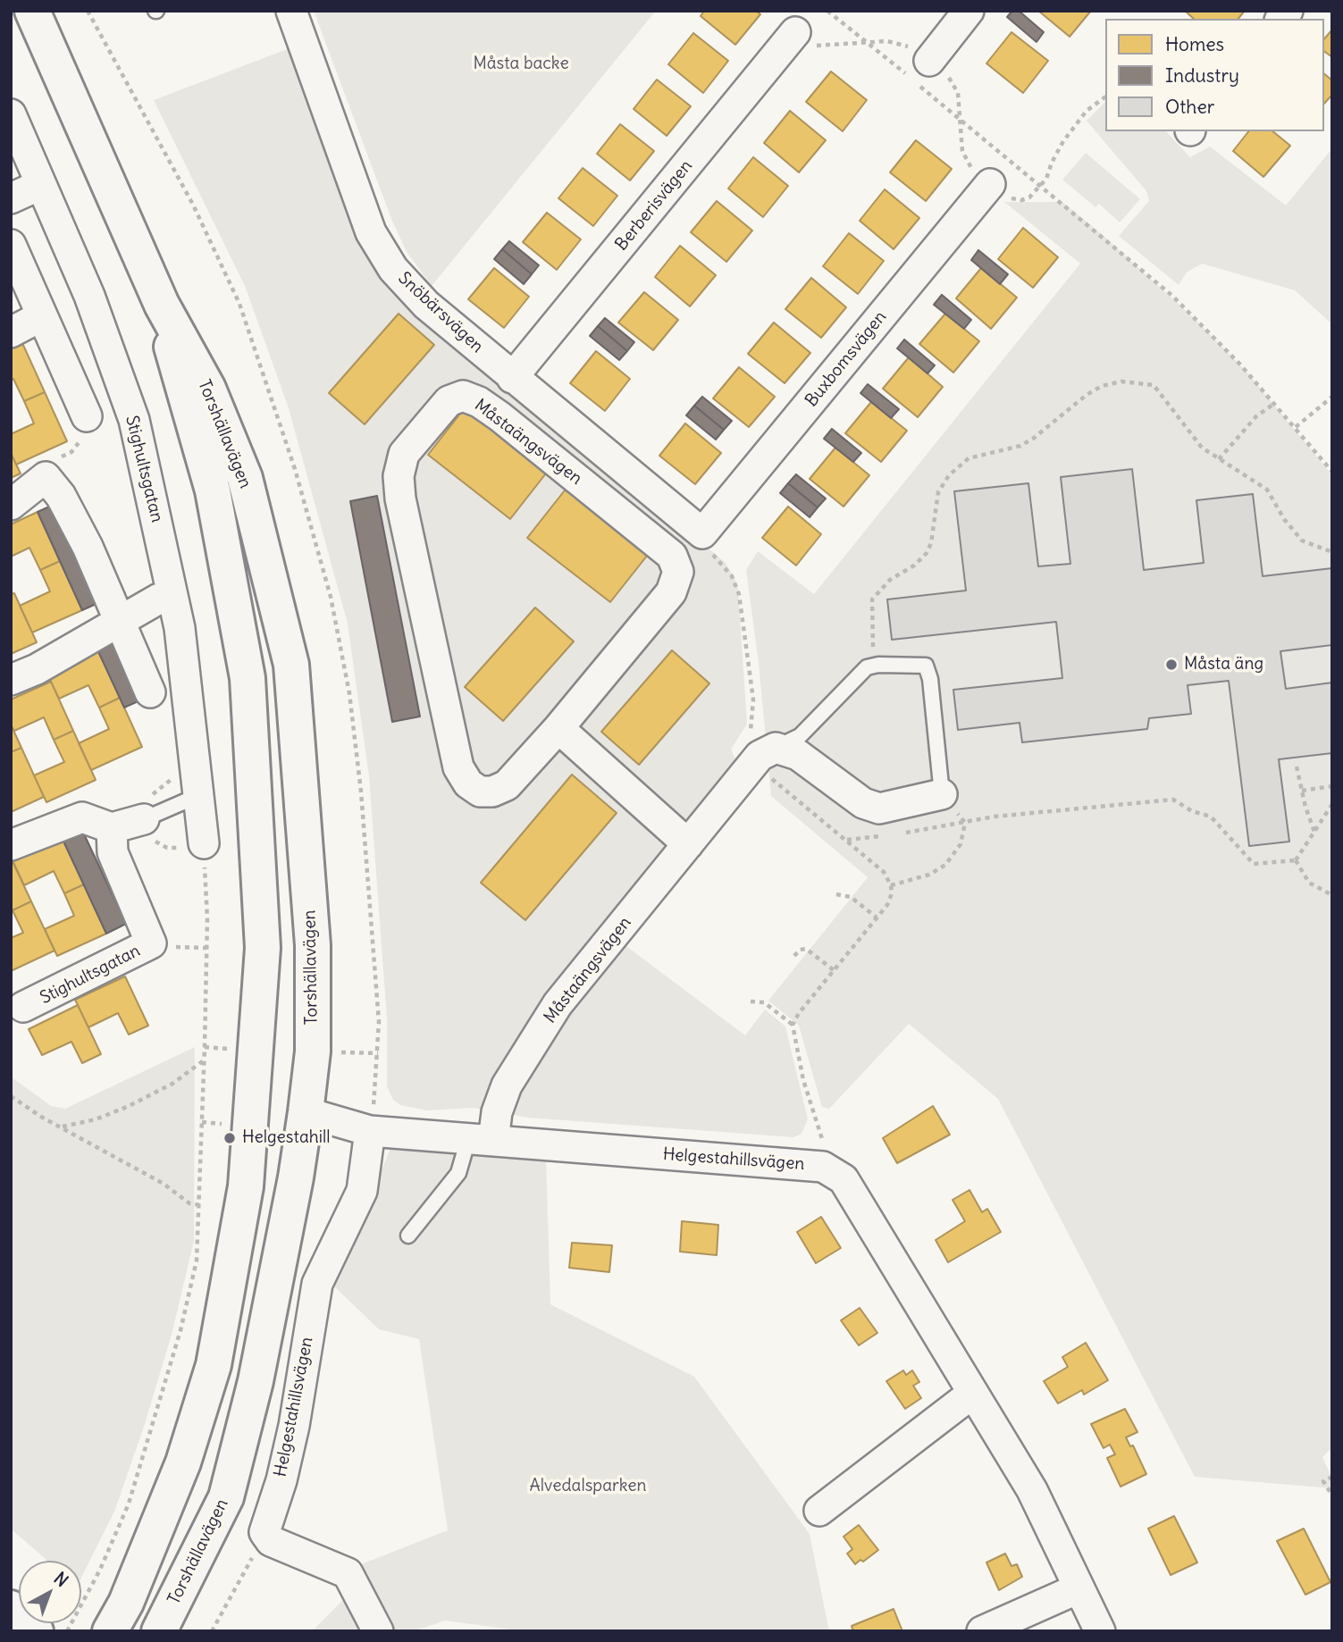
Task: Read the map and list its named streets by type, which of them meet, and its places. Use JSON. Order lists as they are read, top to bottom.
{
  "streets": {
    "main road": ["Torshällavägen"],
    "street": [
      "Berberisvägen",
      "Snöbärsvägen",
      "Buxbomsvägen",
      "Måstaängsvägen",
      "Stighultsgatan",
      "Helgestahillsvägen"
    ]
  },
  "crossings": [
    ["Berberisvägen", "Snöbärsvägen"],
    ["Snöbärsvägen", "Buxbomsvägen"],
    ["Torshällavägen", "Helgestahillsvägen"],
    ["Måstaängsvägen", "Helgestahillsvägen"]
  ],
  "parks": ["Måsta backe", "Alvedalsparken"],
  "places": ["Måsta äng", "Helgestahill"],
  "legend": ["Homes", "Industry", "Other"],
  "north": "top right"
}
